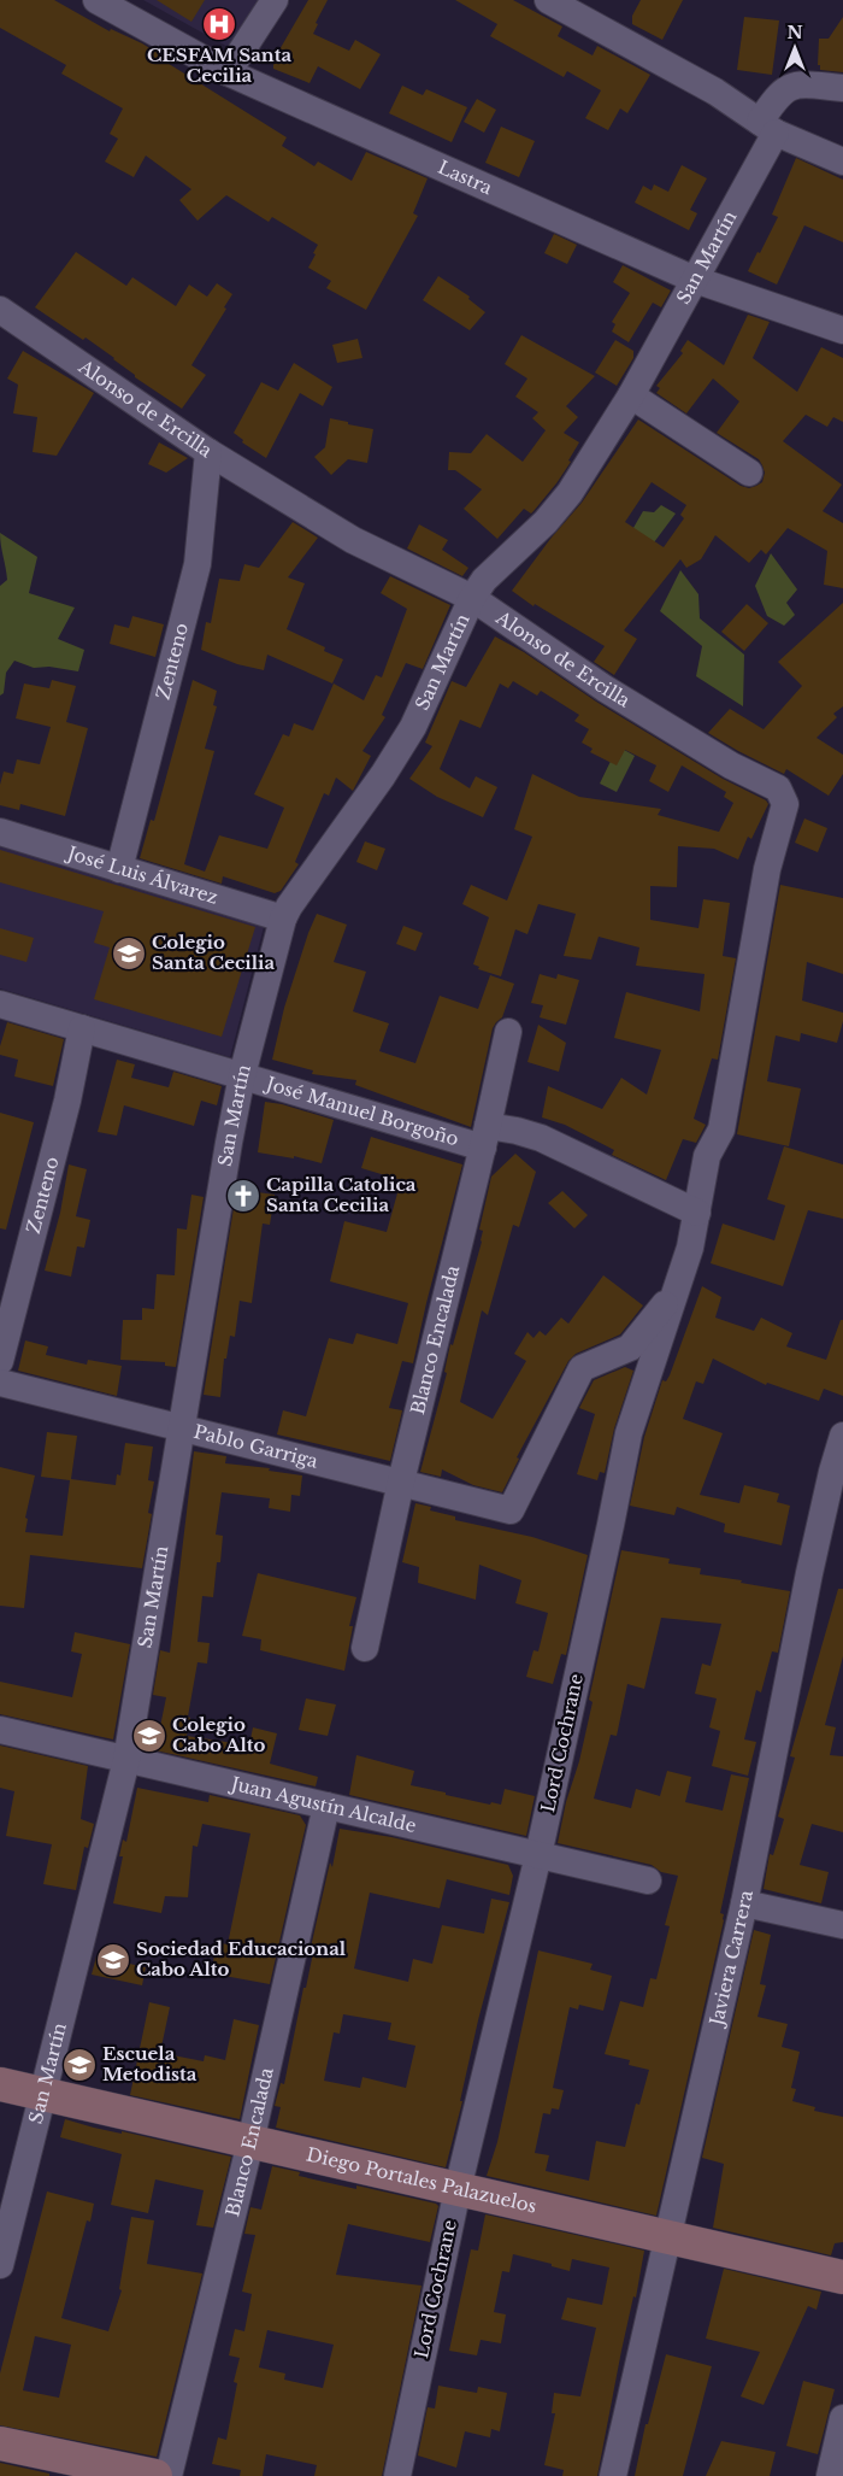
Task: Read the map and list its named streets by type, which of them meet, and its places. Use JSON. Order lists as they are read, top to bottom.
{
  "streets": {
    "street": [
      "Lastra",
      "San Martín",
      "Alonso de Ercilla",
      "Zenteno",
      "José Luis Álvarez",
      "José Manuel Borgoño",
      "Blanco Encalada",
      "Pablo Garriga",
      "Lord Cochrane",
      "Juan Agustín Alcalde",
      "Javiera Carrera",
      "Diego Portales Palazuelos"
    ]
  },
  "crossings": [
    ["Lastra", "San Martín"],
    ["San Martín", "Alonso de Ercilla"],
    ["San Martín", "José Luis Álvarez"],
    ["San Martín", "José Manuel Borgoño"],
    ["San Martín", "Pablo Garriga"],
    ["San Martín", "Juan Agustín Alcalde"],
    ["San Martín", "Diego Portales Palazuelos"],
    ["Alonso de Ercilla", "Zenteno"],
    ["Alonso de Ercilla", "Lord Cochrane"],
    ["Zenteno", "José Luis Álvarez"],
    ["Zenteno", "José Manuel Borgoño"],
    ["José Manuel Borgoño", "Blanco Encalada"],
    ["José Manuel Borgoño", "Lord Cochrane"],
    ["Blanco Encalada", "Pablo Garriga"],
    ["Blanco Encalada", "Juan Agustín Alcalde"],
    ["Blanco Encalada", "Diego Portales Palazuelos"],
    ["Pablo Garriga", "Lord Cochrane"],
    ["Lord Cochrane", "Juan Agustín Alcalde"],
    ["Lord Cochrane", "Diego Portales Palazuelos"],
    ["Javiera Carrera", "Diego Portales Palazuelos"]
  ],
  "places": {
    "hospital": ["CESFAM Santa Cecilia"],
    "school or university": [
      "Colegio Santa Cecilia",
      "Colegio Cabo Alto",
      "Sociedad Educacional Cabo Alto",
      "Escuela Metodista"
    ],
    "church": ["Capilla Catolica Santa Cecilia"]
  },
  "north": "top"
}
